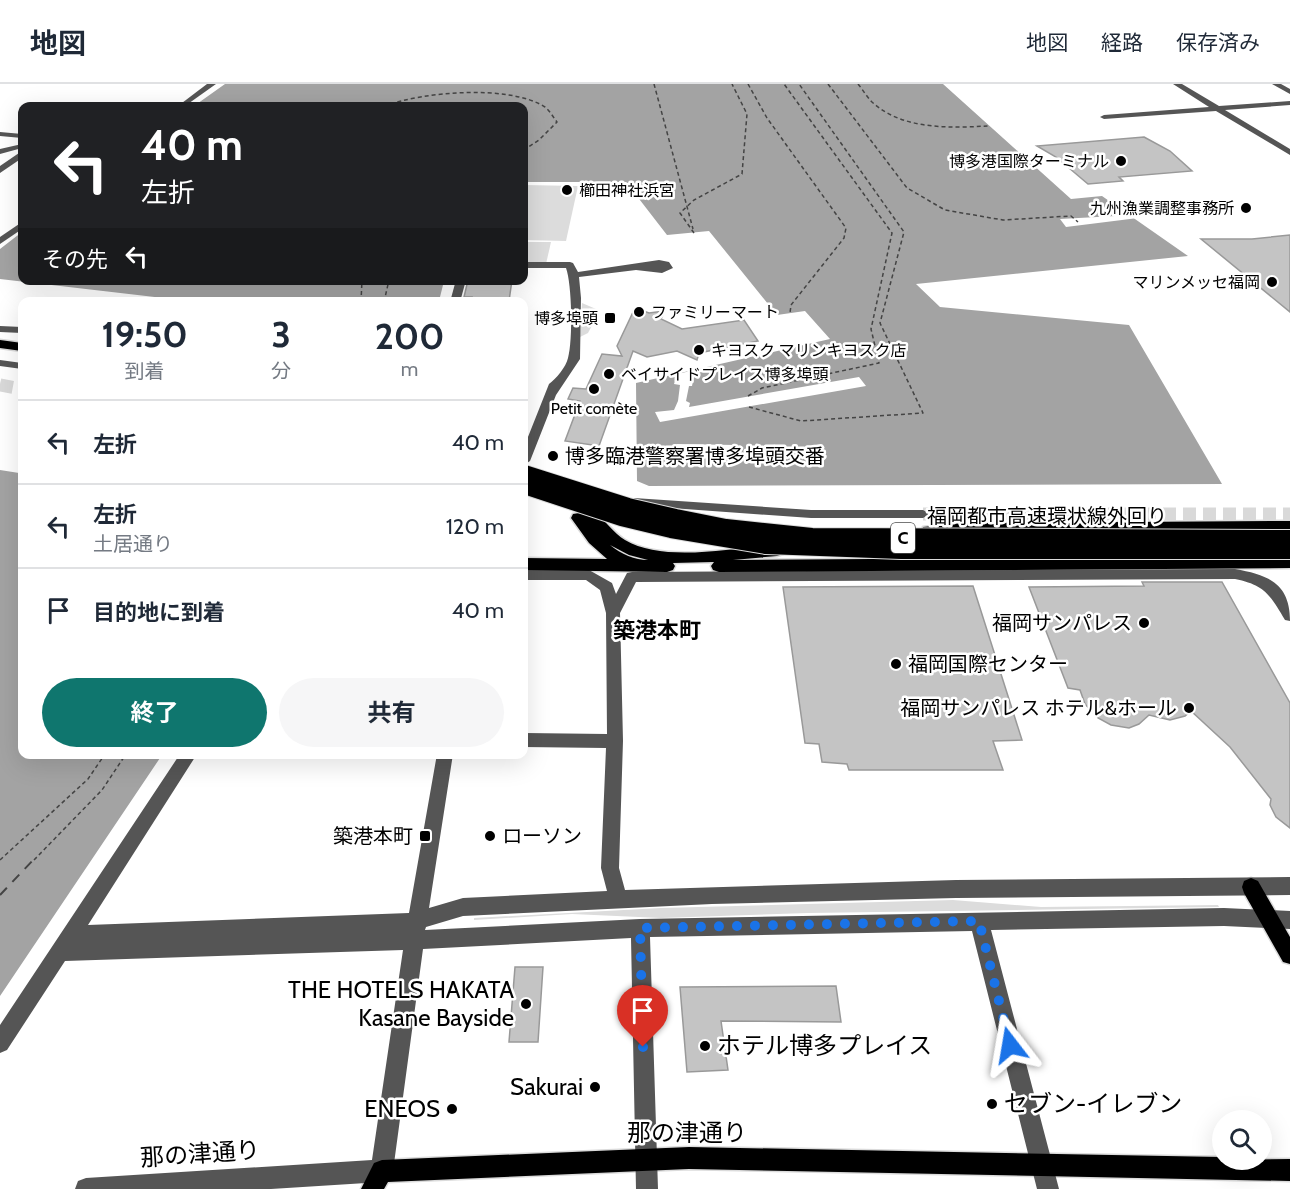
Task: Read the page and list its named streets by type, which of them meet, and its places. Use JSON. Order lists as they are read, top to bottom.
{
  "streets": {
    "highway": ["福岡都市高速環状線外回り", "C"],
    "main road": ["那の津通り"]
  },
  "districts": ["築港本町"],
  "places": {
    "other": [
      "博多港国際ターミナル",
      "櫛田神社浜宮",
      "九州漁業調整事務所",
      "マリンメッセ福岡",
      "ファミリーマート",
      "キヨスク マリンキヨスク店",
      "ベイサイドプレイス博多埠頭",
      "Petit comète",
      "博多臨港警察署博多埠頭交番",
      "福岡サンパレス",
      "福岡国際センター",
      "福岡サンパレス ホテル&ホール",
      "ローソン",
      "THE HOTELS HAKATA Kasane Bayside",
      "ホテル博多プレイス",
      "Sakurai",
      "セブン-イレブン",
      "ENEOS"
    ],
    "transit": ["博多埠頭", "築港本町"]
  },
  "page": {
    "header": "地図",
    "nav": ["地図", "経路", "保存済み"],
    "turn": ["40 m", "左折"],
    "then": "その先",
    "eta": [
      "19:50",
      "到着",
      "3",
      "分",
      "200",
      "m"
    ],
    "list": [
      {
        "name": "左折",
        "value": "40 m"
      },
      {
        "name": "左折",
        "note": "土居通り",
        "value": "120 m"
      },
      {
        "name": "目的地に到着",
        "value": "40 m"
      }
    ],
    "buttons": ["終了", "共有"]
  }
}
